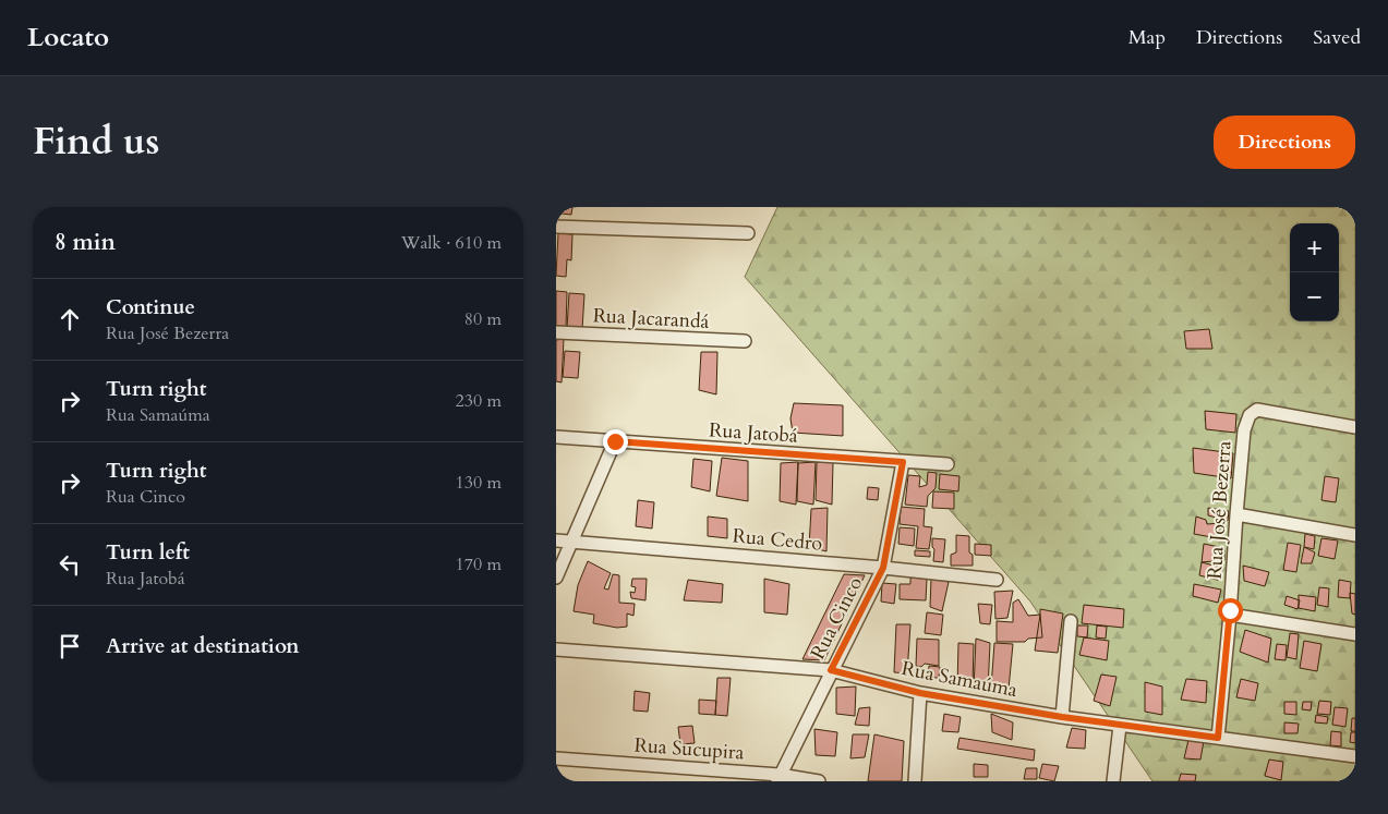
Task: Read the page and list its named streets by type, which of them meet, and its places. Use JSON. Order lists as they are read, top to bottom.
{
  "streets": {
    "street": [
      "Rua Jacarandá",
      "Rua Jatobá",
      "Rua José Bezerra",
      "Rua Cedro",
      "Rua Cinco",
      "Rua Samaúma",
      "Rua Sucupira"
    ]
  },
  "crossings": [
    ["Rua Jatobá", "Rua Cinco"],
    ["Rua José Bezerra", "Rua Samaúma"],
    ["Rua Cedro", "Rua Cinco"],
    ["Rua Cinco", "Rua Samaúma"],
    ["Rua Cinco", "Rua Sucupira"]
  ],
  "page": {
    "header": "Locato",
    "nav": ["Map", "Directions", "Saved"],
    "title": "Find us",
    "buttons": "Directions",
    "heading": ["8 min", "Walk · 610 m"],
    "map_buttons": ["+", "−"],
    "list": [
      ["Continue", "Rua José Bezerra", "80 m"],
      ["Turn right", "Rua Samaúma", "230 m"],
      ["Turn right", "Rua Cinco", "130 m"],
      ["Turn left", "Rua Jatobá", "170 m"],
      "Arrive at destination"
    ]
  }
}
